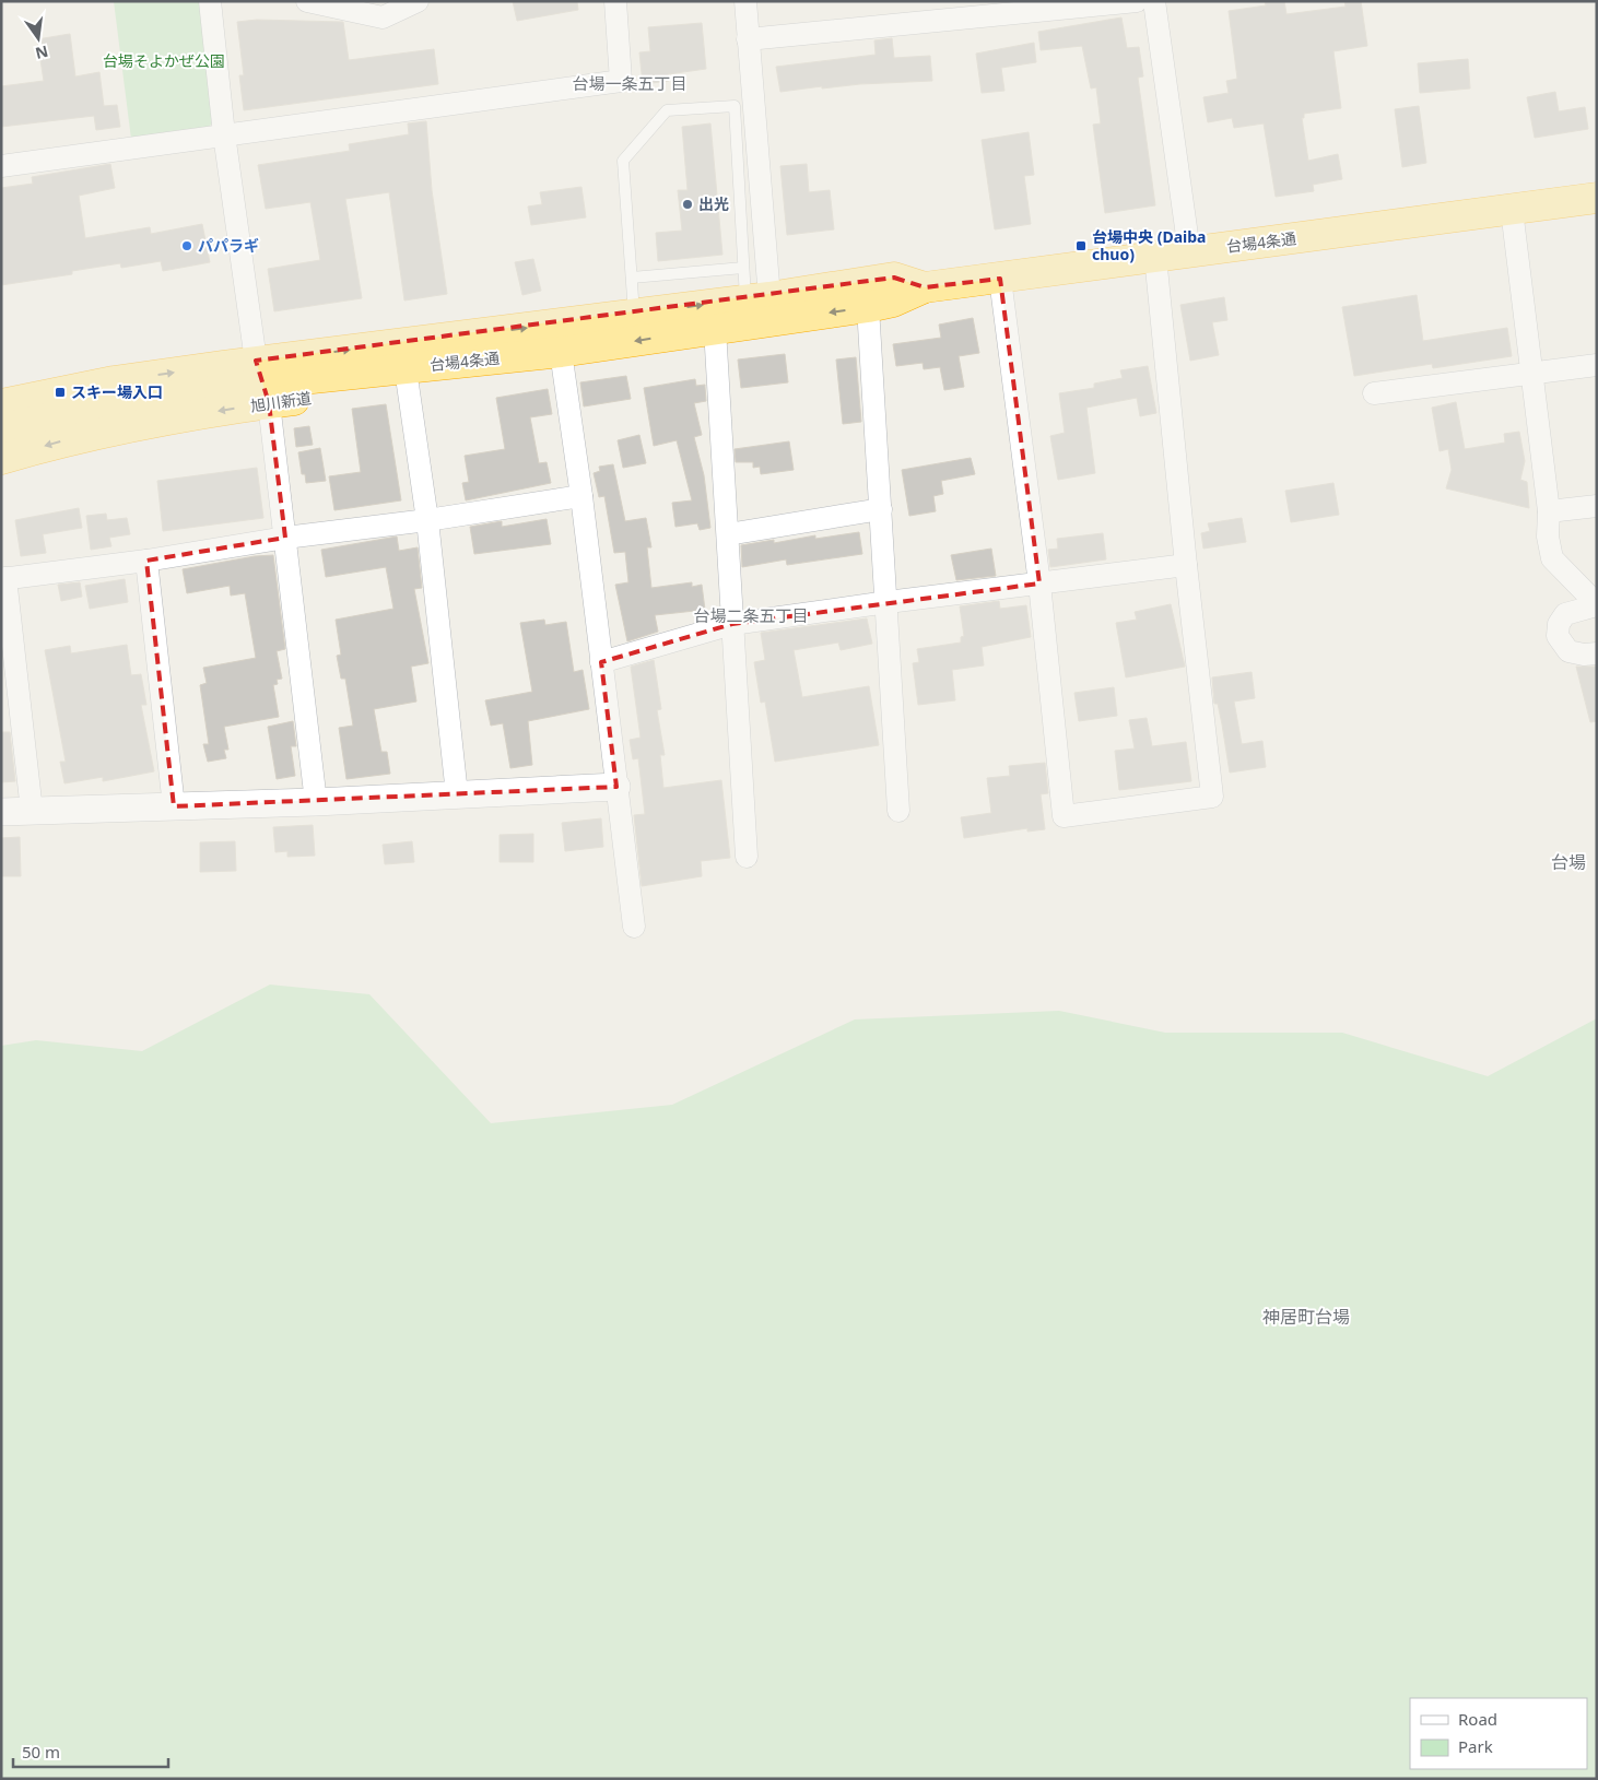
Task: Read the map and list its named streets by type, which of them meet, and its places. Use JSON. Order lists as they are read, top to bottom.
{
  "streets": {
    "highway": ["台場4条通", "旭川新道"]
  },
  "crossings": [
    ["台場4条通", "旭川新道"]
  ],
  "one_way": ["旭川新道"],
  "districts": [
    "台場一条五丁目",
    "台場二条五丁目",
    "台場",
    "神居町台場"
  ],
  "parks": ["台場そよかぜ公園"],
  "places": {
    "other": ["出光", "パパラギ"],
    "transit": ["台場中央 (Daiba chuo)", "スキー場入口"]
  },
  "legend": ["Road", "Park"],
  "scale_bar": "50 m",
  "north": "bottom"
}
